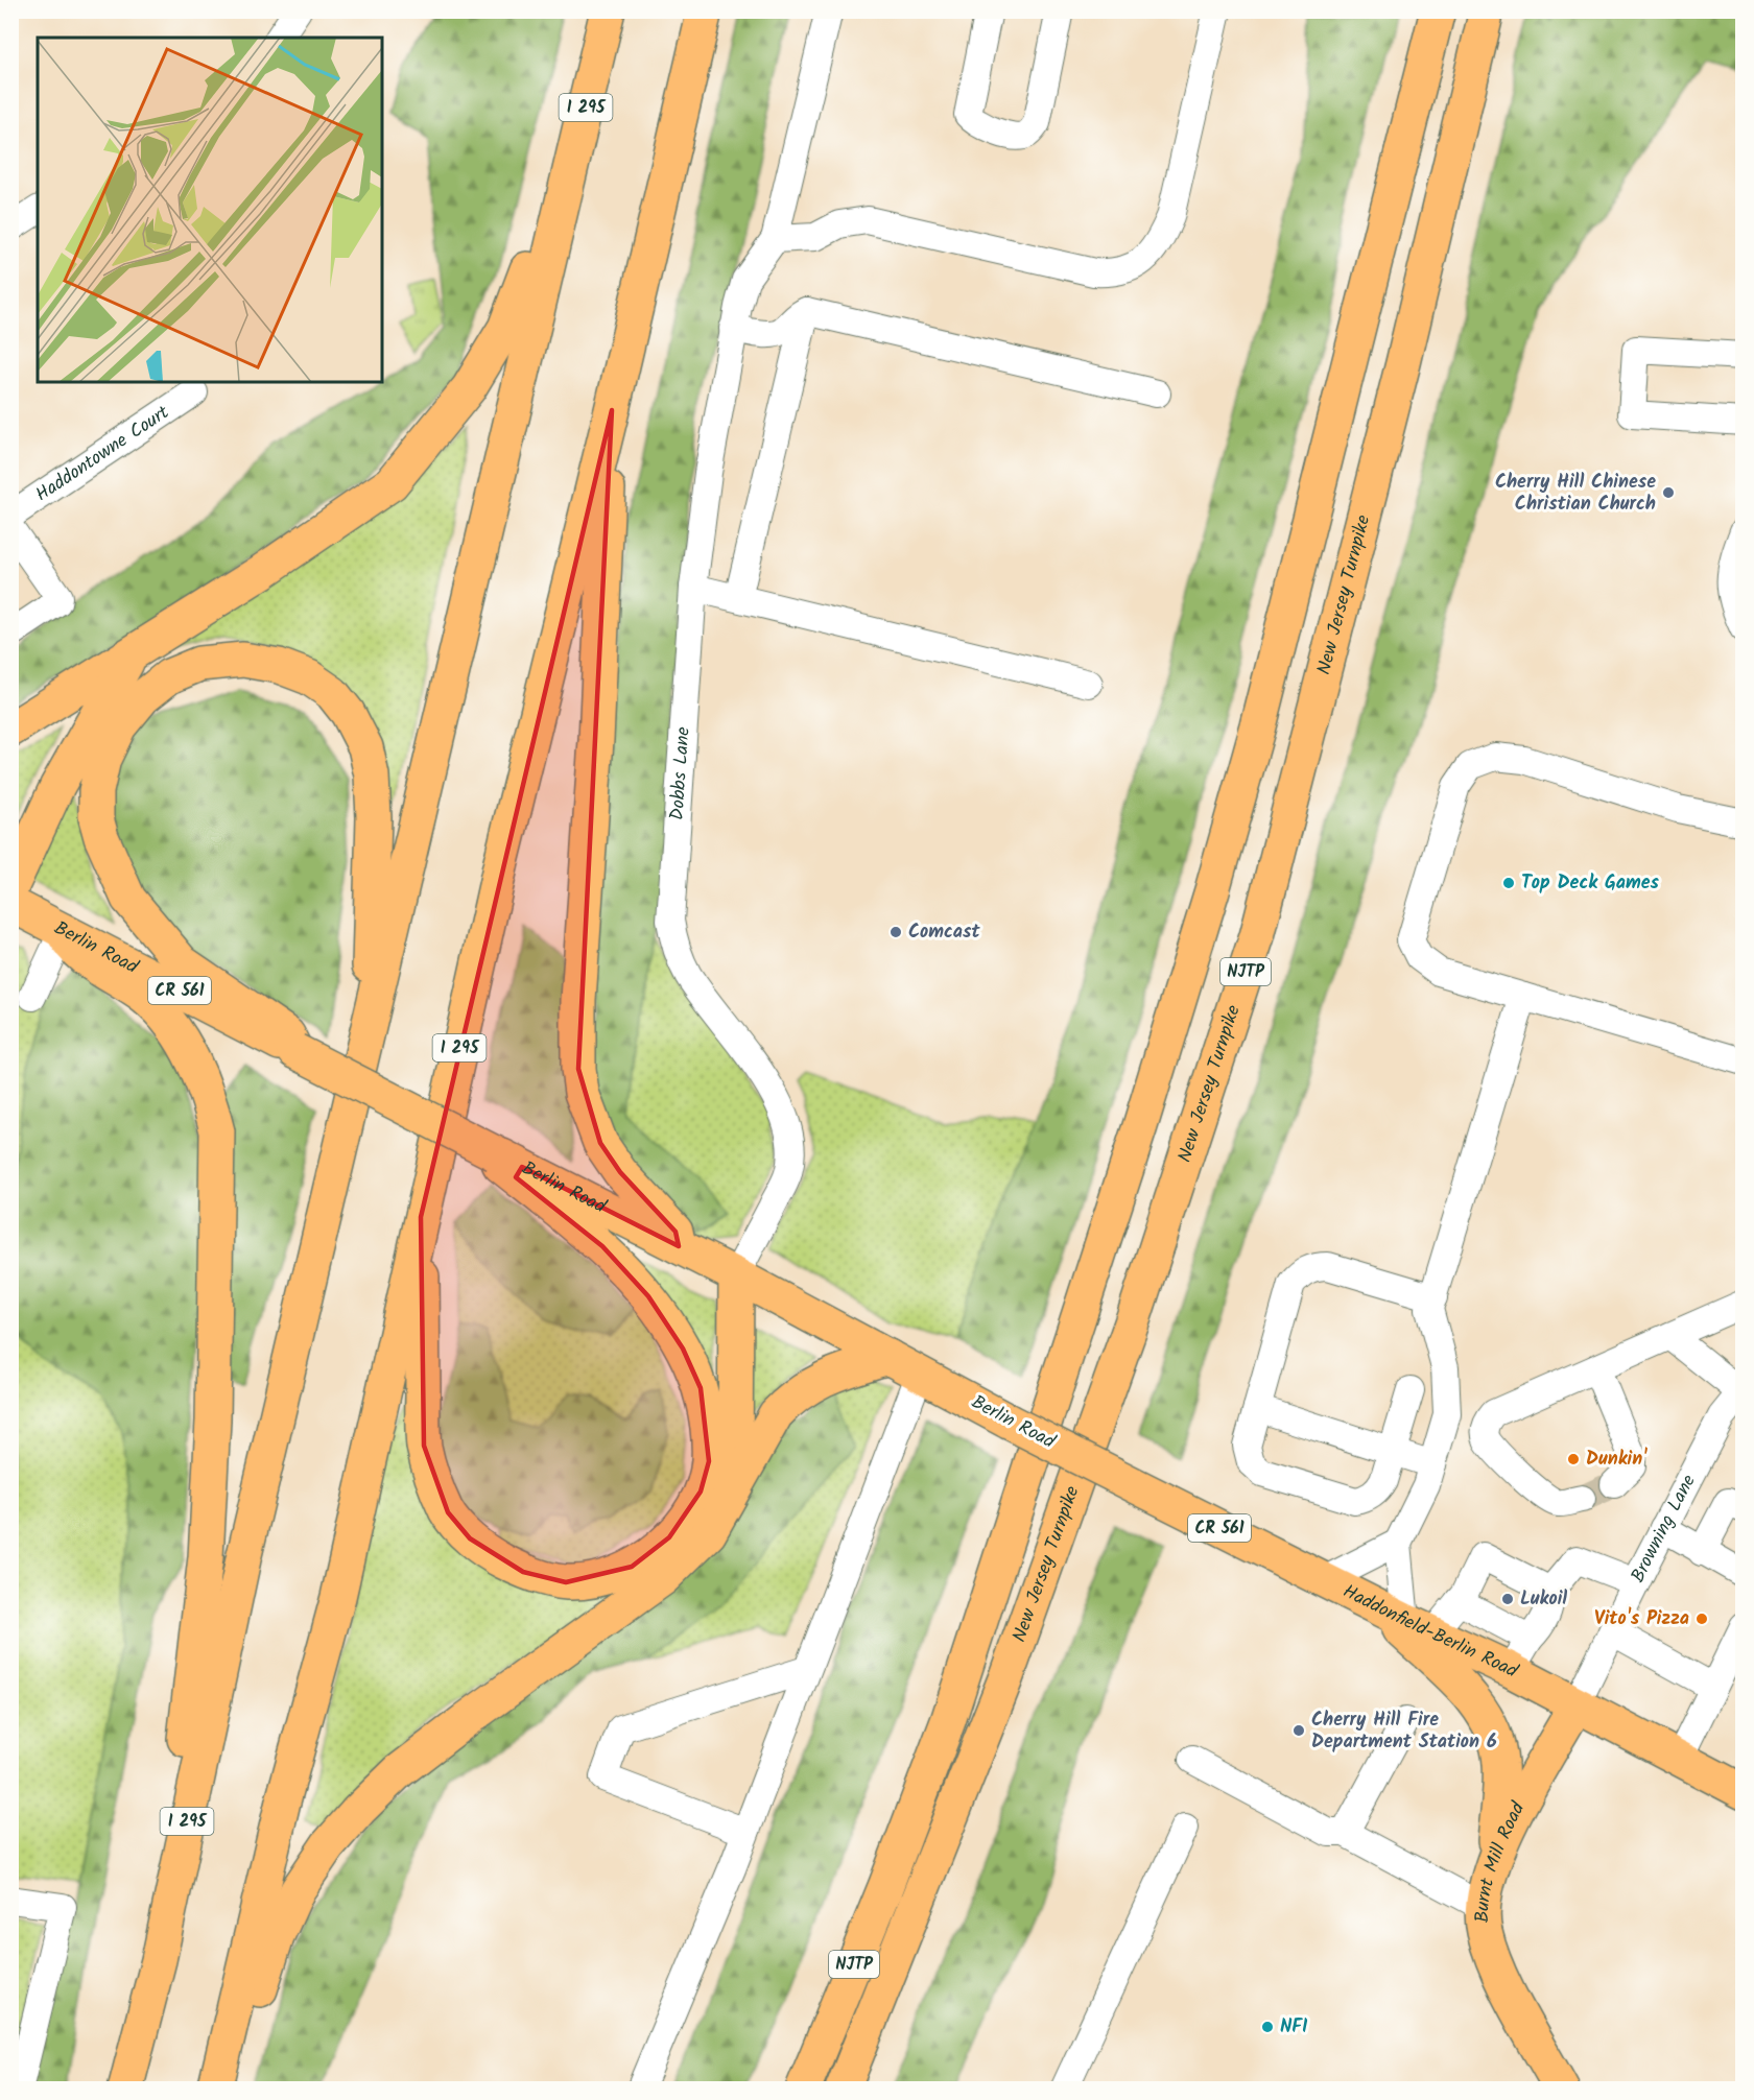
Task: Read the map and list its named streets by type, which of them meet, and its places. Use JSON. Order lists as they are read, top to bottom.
{
  "streets": {
    "main road": [
      "I 295",
      "New Jersey Turnpike",
      "Berlin Road",
      "NJTP",
      "CR 561",
      "Haddonfield-Berlin Road",
      "Burnt Mill Road"
    ],
    "street": ["Haddontowne Court", "Dobbs Lane", "Browning Lane"]
  },
  "crossings": [
    ["Dobbs Lane", "Berlin Road"],
    ["Berlin Road", "Haddonfield-Berlin Road"],
    ["Browning Lane", "Haddonfield-Berlin Road"],
    ["Browning Lane", "Burnt Mill Road"],
    ["Haddonfield-Berlin Road", "Burnt Mill Road"]
  ],
  "places": [
    "Cherry Hill Chinese Christian Church",
    "Top Deck Games",
    "Comcast",
    "Dunkin'",
    "Lukoil",
    "Vito's Pizza",
    "Cherry Hill Fire Department Station 6",
    "NFI"
  ]
}
